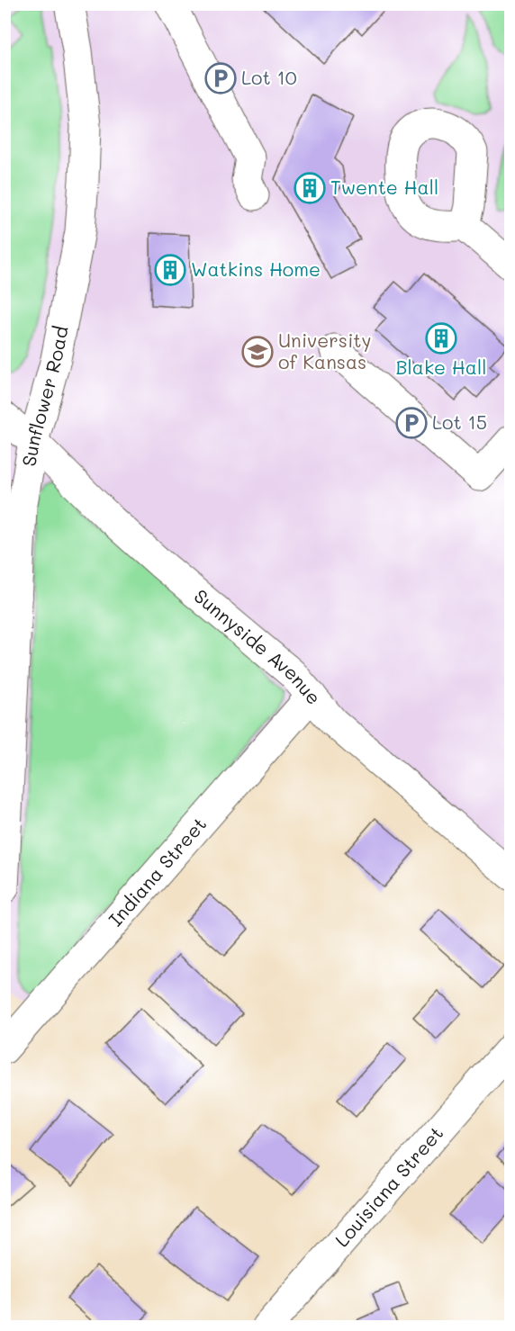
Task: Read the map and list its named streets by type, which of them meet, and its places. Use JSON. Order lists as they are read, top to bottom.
{
  "streets": {
    "street": [
      "Sunflower Road",
      "Sunnyside Avenue",
      "Indiana Street",
      "Louisiana Street"
    ]
  },
  "crossings": [
    ["Sunflower Road", "Sunnyside Avenue"],
    ["Sunnyside Avenue", "Indiana Street"]
  ],
  "places": {
    "parking": ["Lot 10", "Lot 15"],
    "building": ["Twente Hall", "Watkins Home", "Blake Hall"],
    "school or university": ["University of Kansas"]
  }
}
